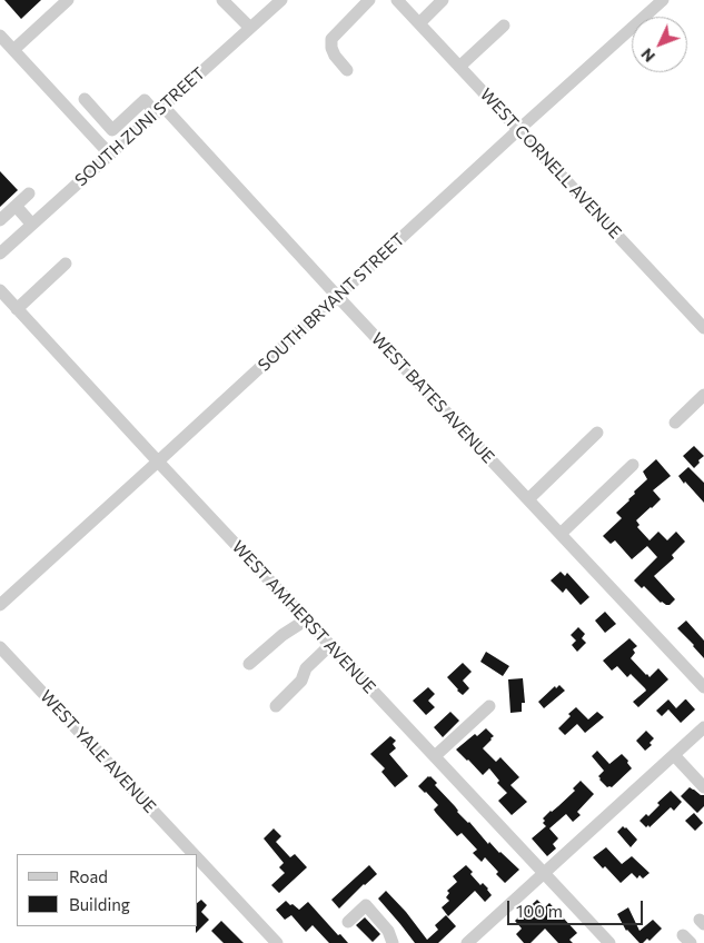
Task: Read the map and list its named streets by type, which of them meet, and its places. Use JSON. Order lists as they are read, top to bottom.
{
  "streets": {
    "street": [
      "SOUTH ZUNI STREET",
      "WEST CORNELL AVENUE",
      "SOUTH BRYANT STREET",
      "WEST BATES AVENUE",
      "WEST AMHERST AVENUE",
      "WEST YALE AVENUE"
    ]
  },
  "crossings": [
    ["SOUTH ZUNI STREET", "WEST BATES AVENUE"],
    ["WEST CORNELL AVENUE", "SOUTH BRYANT STREET"],
    ["SOUTH BRYANT STREET", "WEST BATES AVENUE"],
    ["SOUTH BRYANT STREET", "WEST AMHERST AVENUE"]
  ],
  "legend": ["Road", "Building"],
  "scale_bar": "100 m",
  "north": "bottom left"
}
